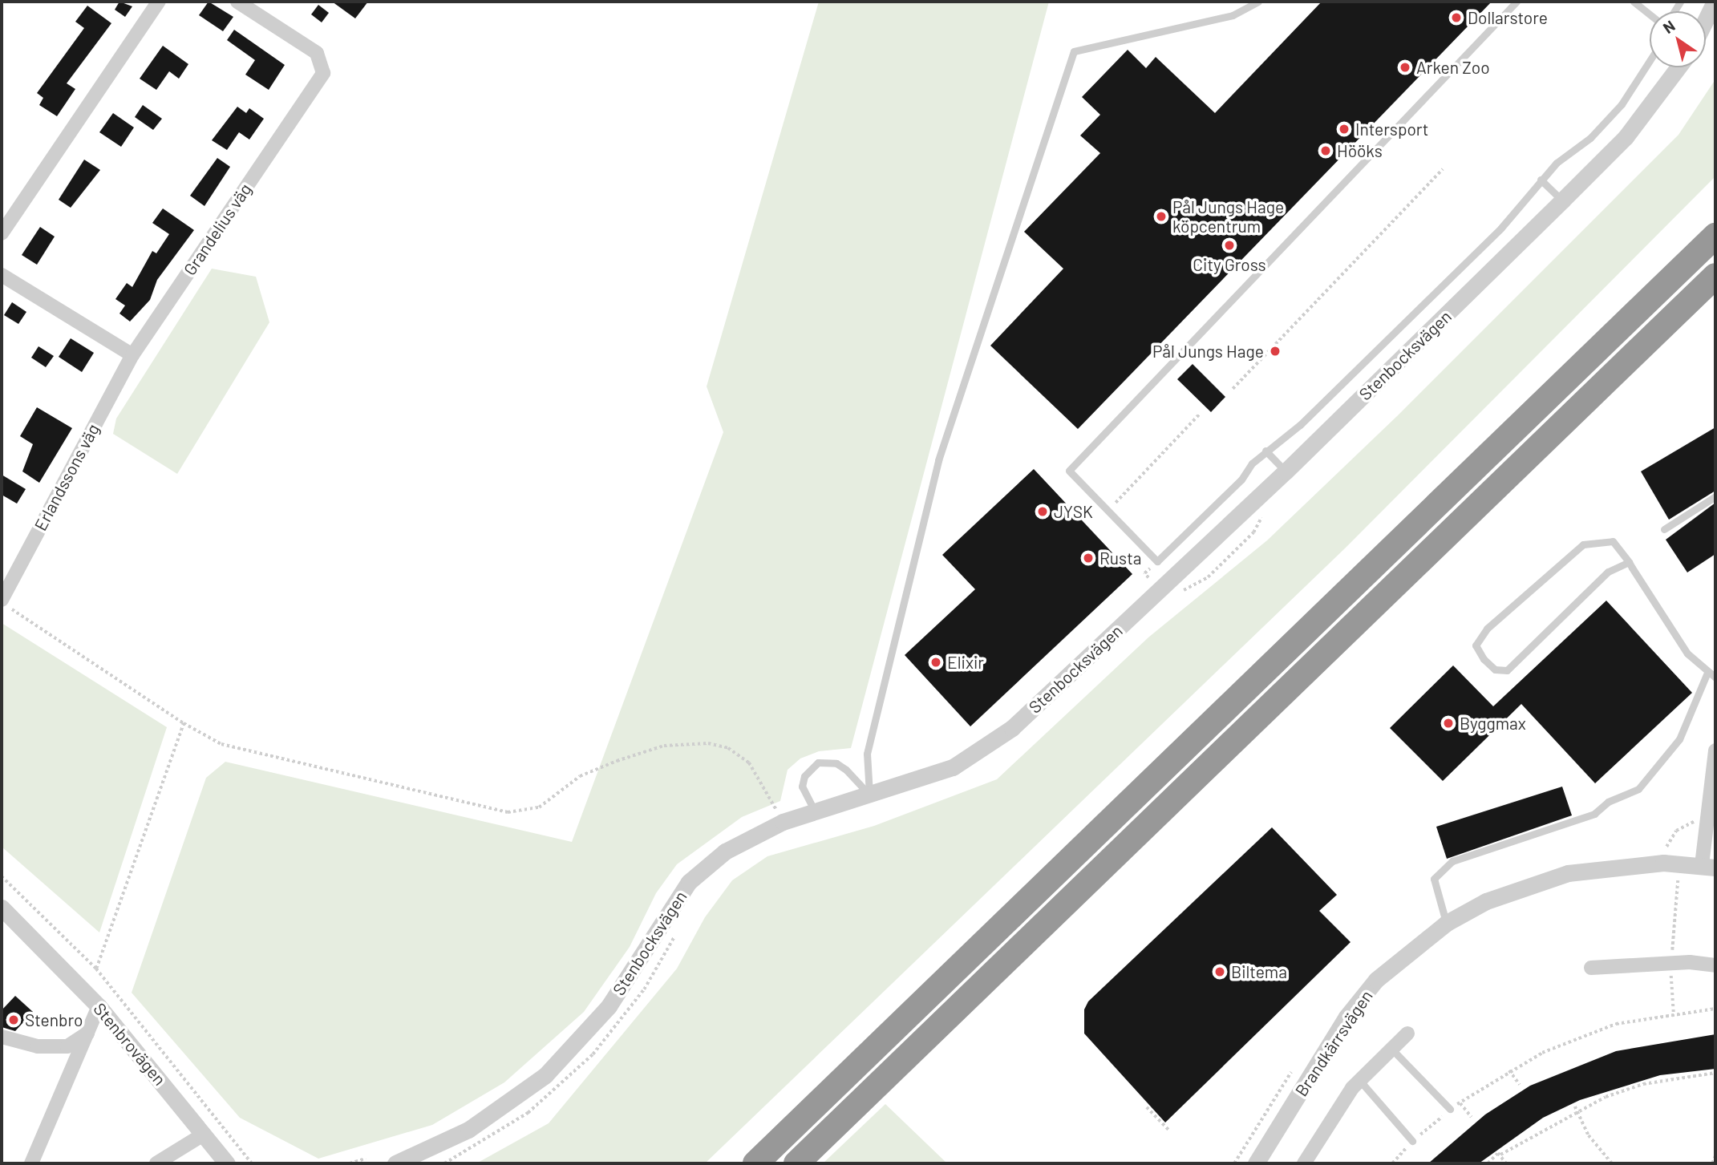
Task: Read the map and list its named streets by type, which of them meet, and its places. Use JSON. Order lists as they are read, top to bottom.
{
  "streets": {
    "street": [
      "Grandelius väg",
      "Stenbocksvägen",
      "Erlandssons väg",
      "Brandkärrsvägen",
      "Stenbrovägen"
    ]
  },
  "crossings": [
    ["Grandelius väg", "Erlandssons väg"]
  ],
  "places": [
    "Dollarstore",
    "Arken Zoo",
    "Intersport",
    "Hööks",
    "Pål Jungs Hage köpcentrum",
    "City Gross",
    "Pål Jungs Hage",
    "JYSK",
    "Rusta",
    "Elixir",
    "Byggmax",
    "Biltema",
    "Stenbro"
  ],
  "north": "top left"
}
